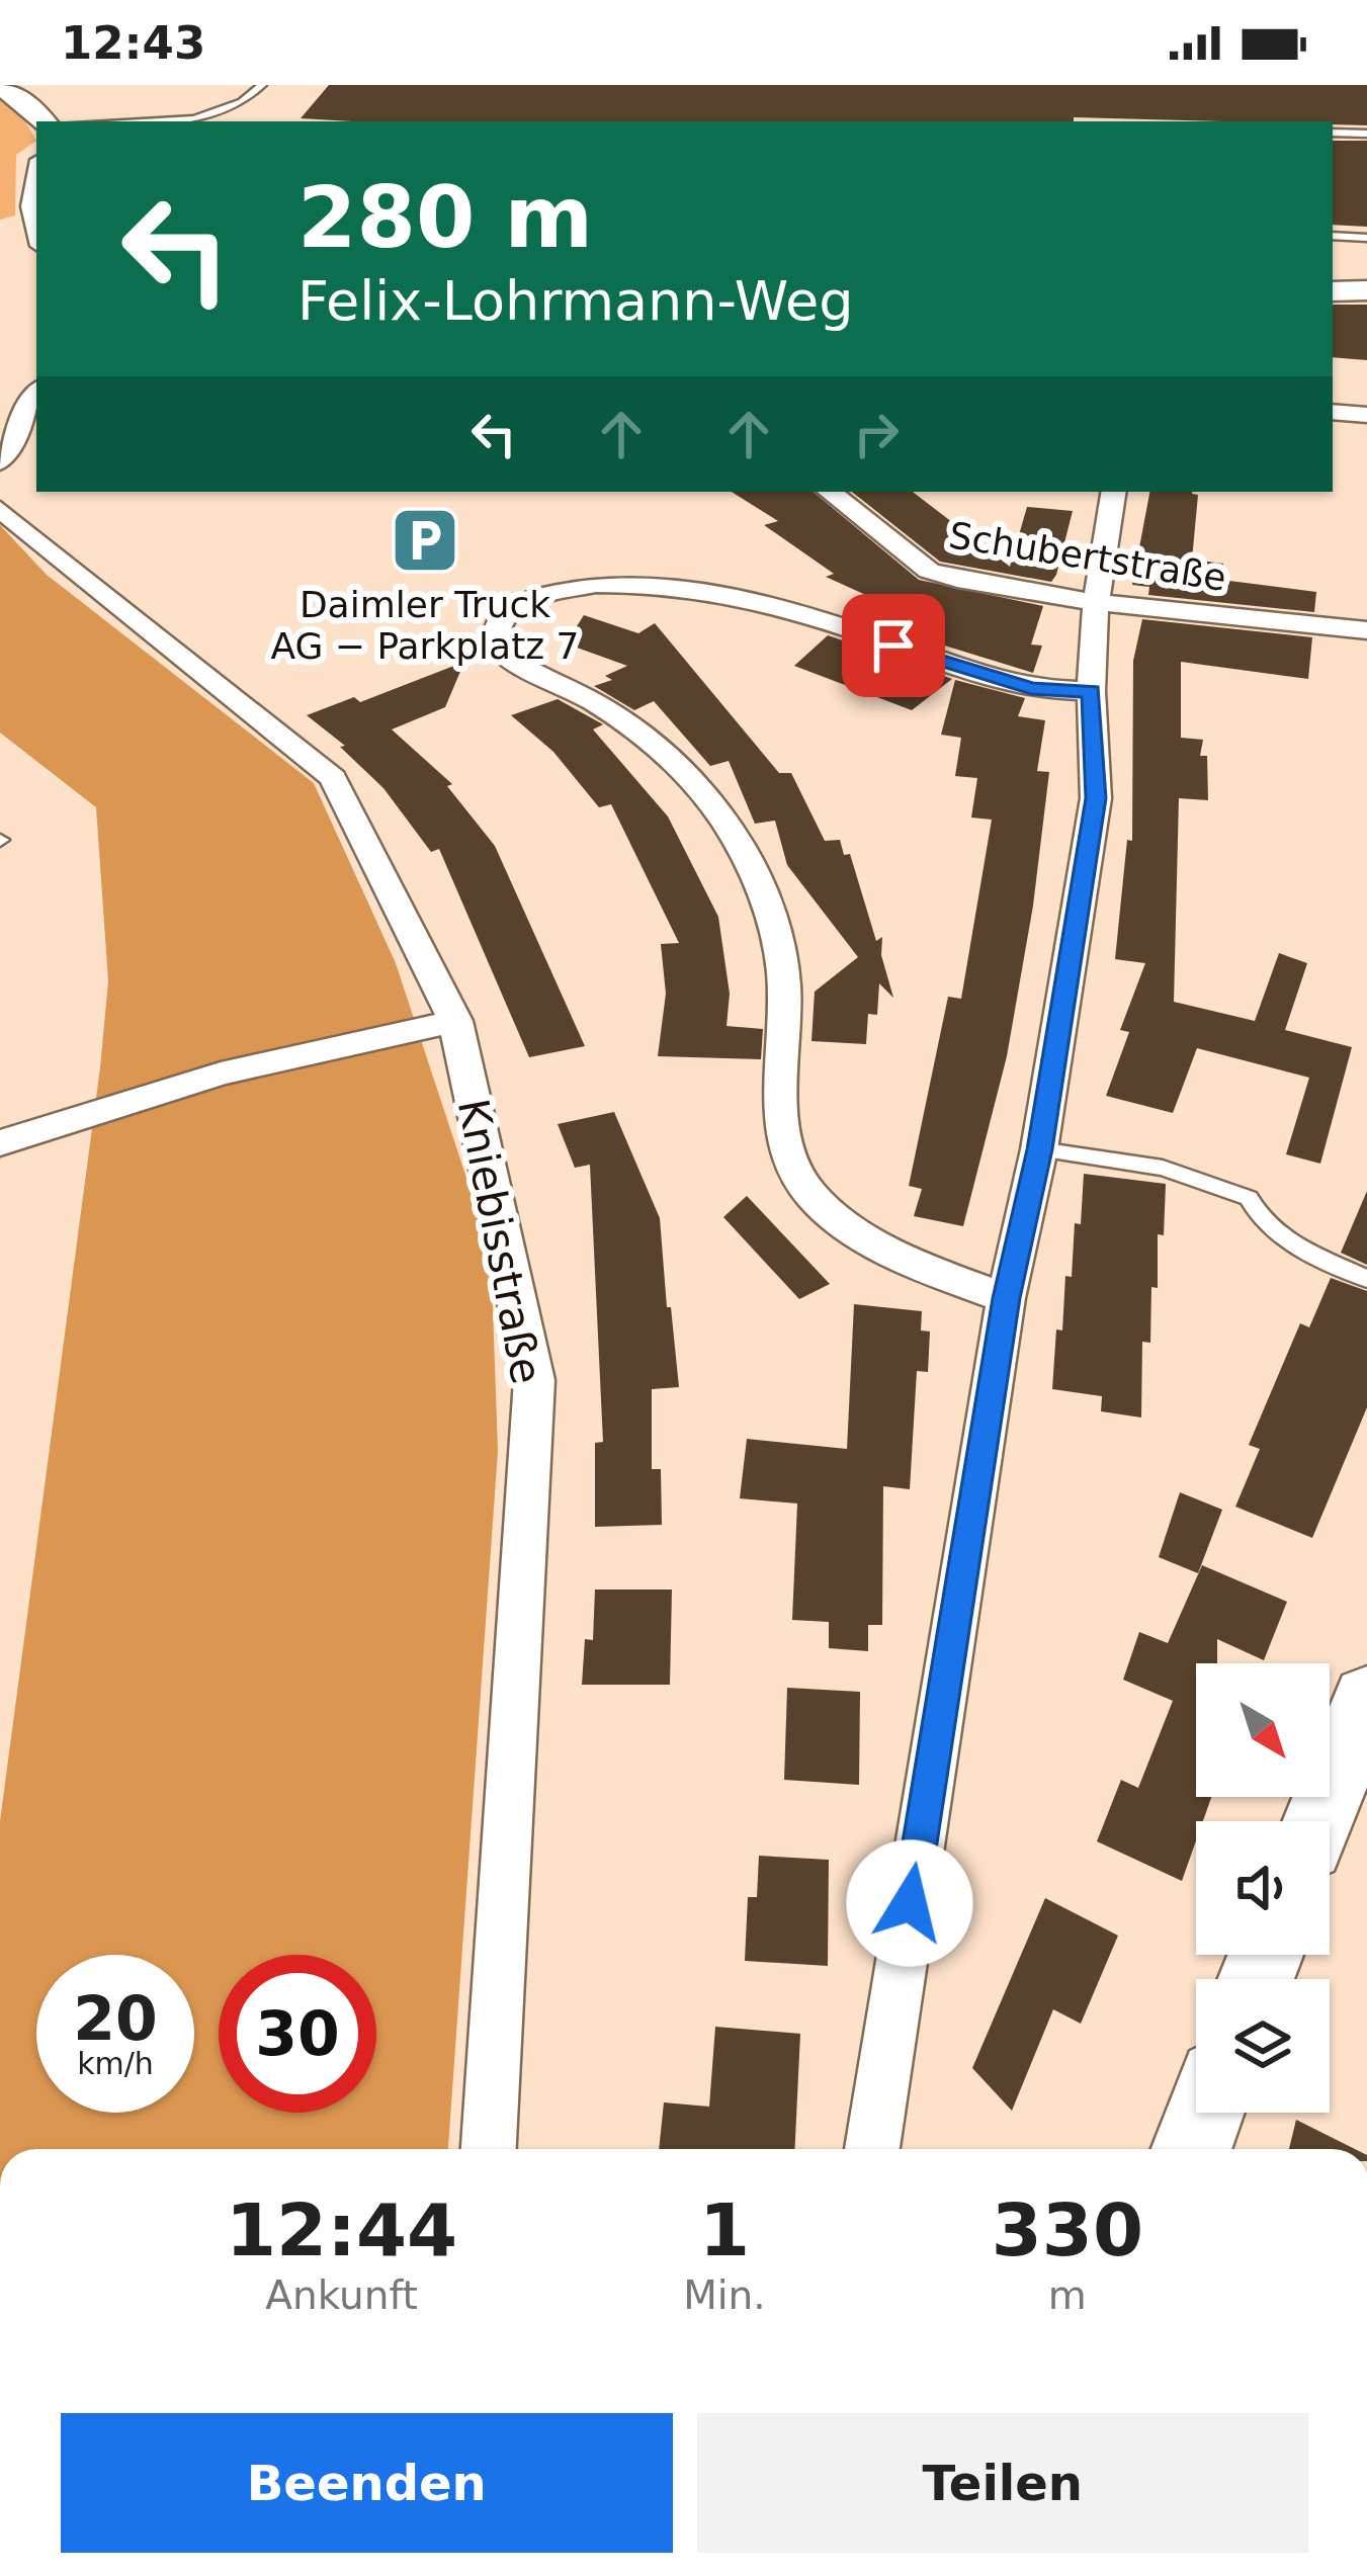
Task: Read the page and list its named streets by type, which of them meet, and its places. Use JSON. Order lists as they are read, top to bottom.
{
  "streets": {
    "street": ["Schubertstraße", "Kniebisstraße"]
  },
  "places": {
    "parking": ["Daimler Truck AG − Parkplatz 7"]
  },
  "north": "bottom right",
  "page": {
    "status": "12:43",
    "turn": ["280 m", "Felix-Lohrmann-Weg"],
    "speed": "20 km/h",
    "limit": "30",
    "eta": [
      "12:44",
      "Ankunft",
      "1",
      "Min.",
      "330",
      "m"
    ],
    "buttons": ["Beenden", "Teilen"]
  }
}
